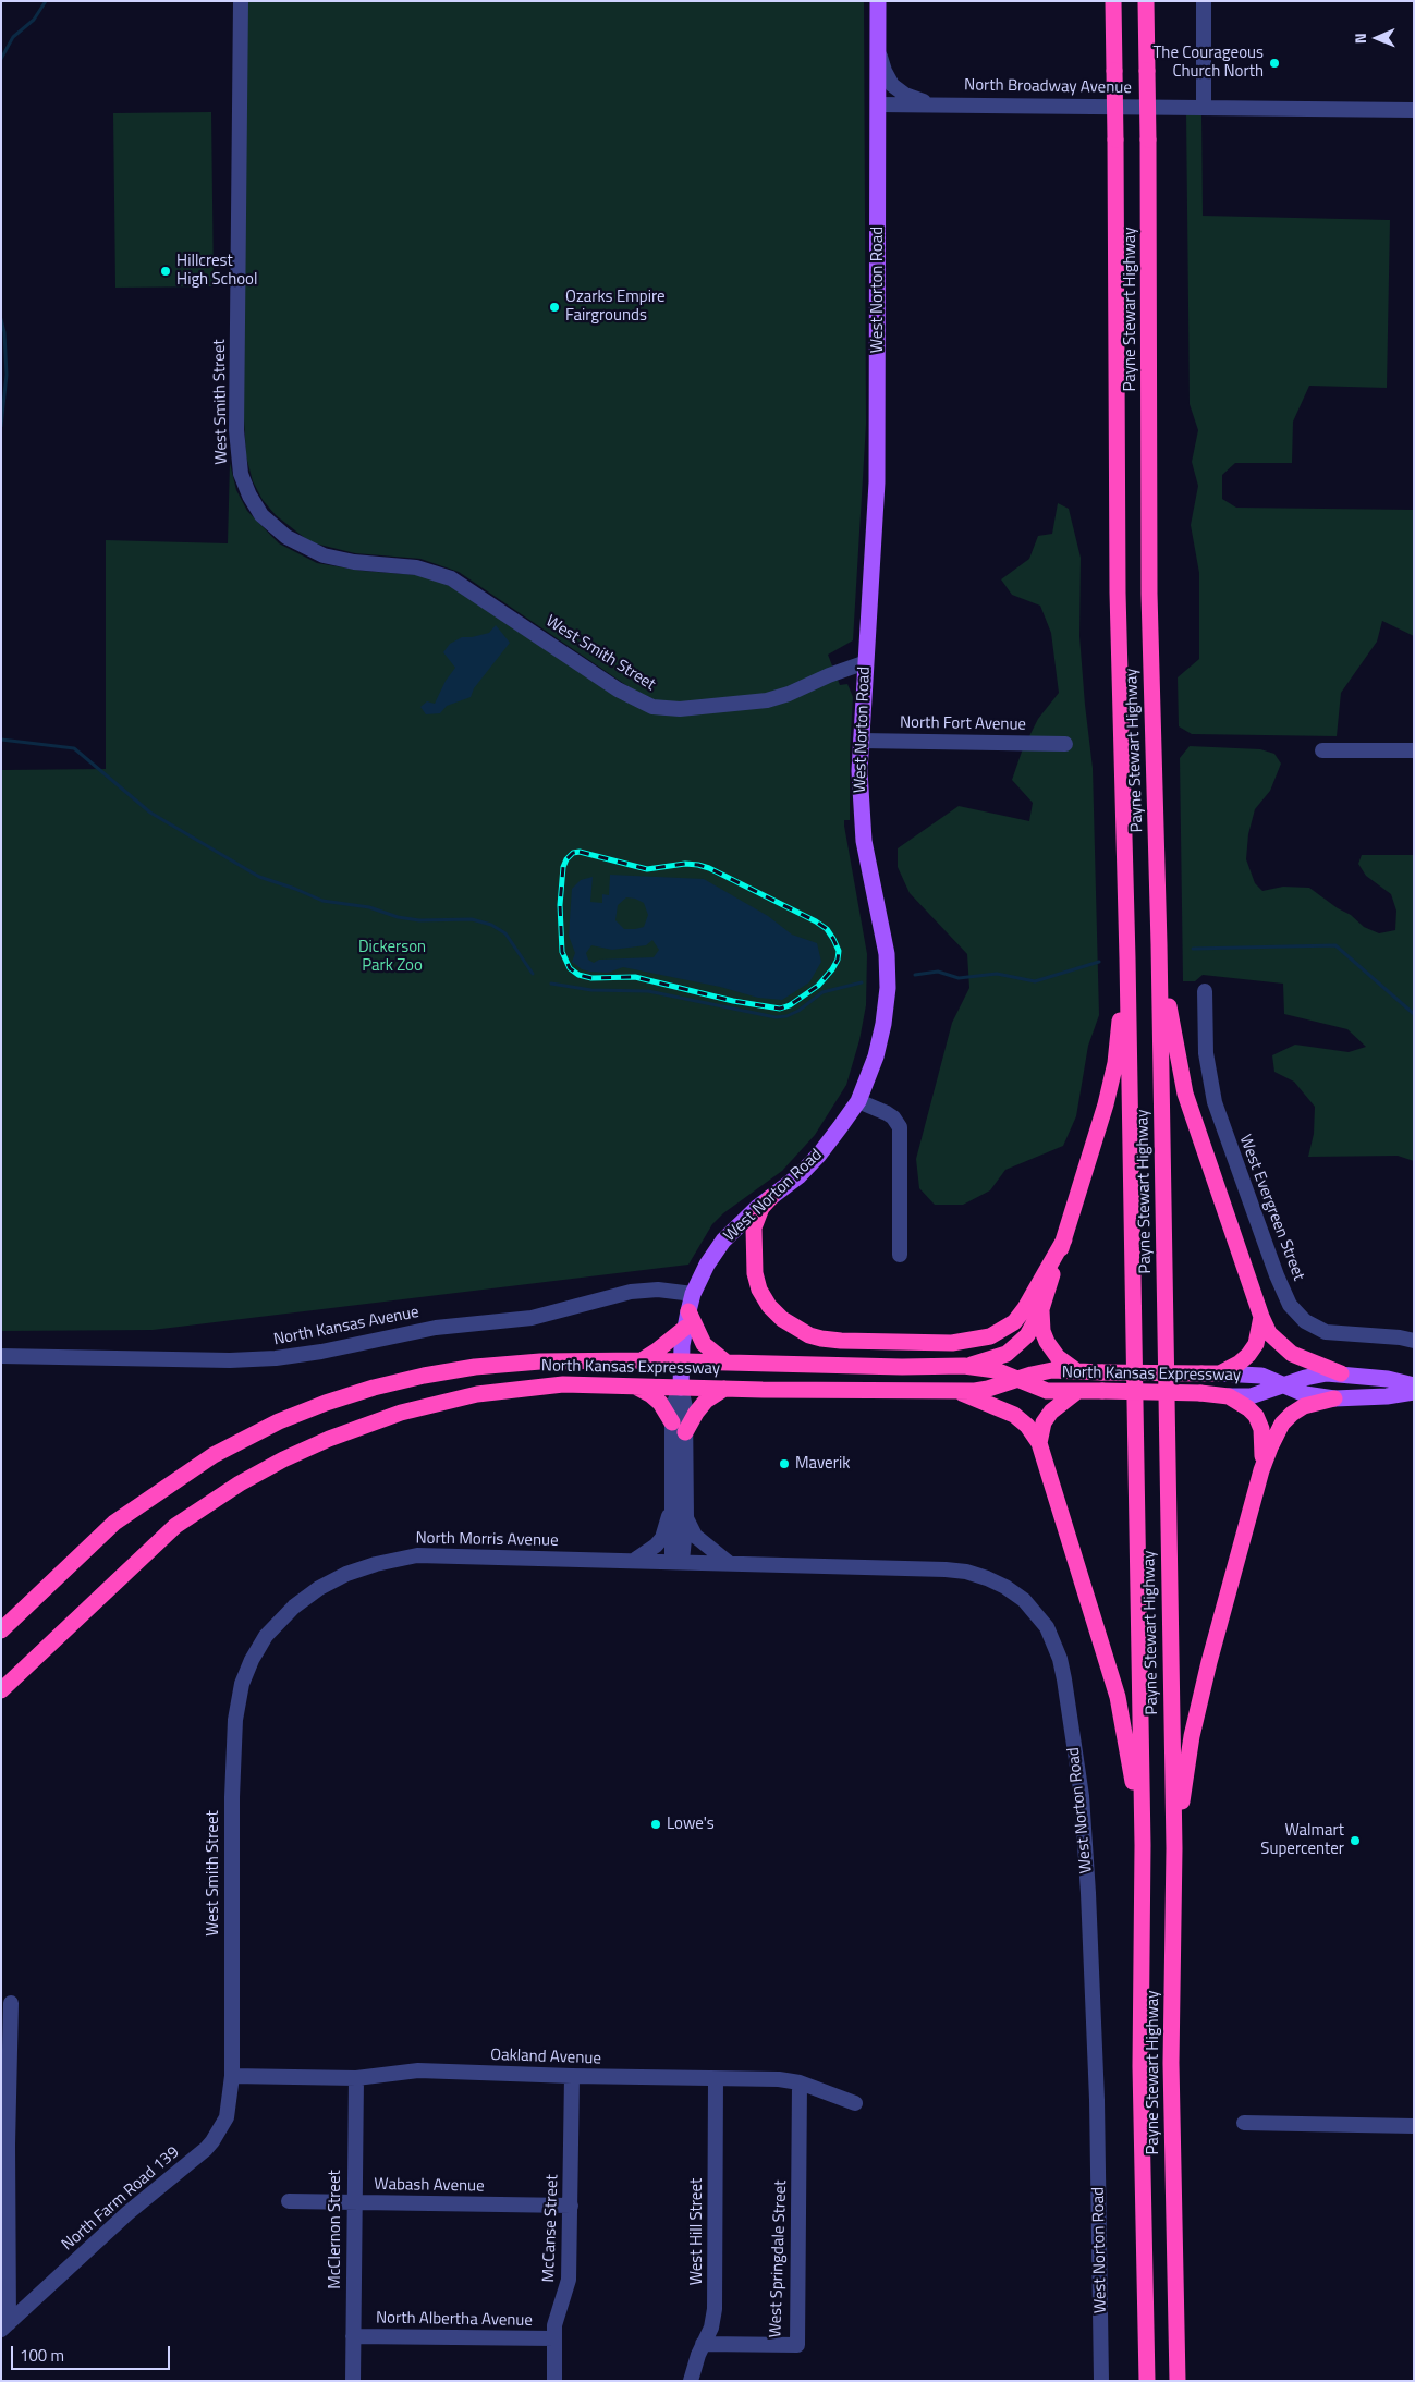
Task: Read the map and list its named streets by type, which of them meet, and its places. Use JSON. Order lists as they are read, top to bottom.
{
  "streets": {
    "highway": ["Payne Stewart Highway", "North Kansas Expressway"],
    "main road": ["West Norton Road"],
    "street": [
      "North Broadway Avenue",
      "West Smith Street",
      "North Fort Avenue",
      "West Evergreen Street",
      "North Kansas Avenue",
      "North Morris Avenue",
      "Oakland Avenue",
      "Wabash Avenue",
      "North Farm Road 139",
      "McCanse Street",
      "McClernon Street",
      "West Hill Street",
      "West Springdale Street",
      "North Albertha Avenue"
    ]
  },
  "crossings": [
    ["North Broadway Avenue", "West Norton Road"],
    ["West Norton Road", "West Smith Street"],
    ["West Norton Road", "North Fort Avenue"],
    ["West Norton Road", "North Kansas Avenue"],
    ["West Norton Road", "North Kansas Expressway"],
    ["West Norton Road", "North Morris Avenue"],
    ["West Smith Street", "North Morris Avenue"],
    ["West Smith Street", "Oakland Avenue"],
    ["West Smith Street", "North Farm Road 139"],
    ["Oakland Avenue", "North Farm Road 139"],
    ["Oakland Avenue", "McCanse Street"],
    ["Oakland Avenue", "McClernon Street"],
    ["Oakland Avenue", "West Hill Street"],
    ["Oakland Avenue", "West Springdale Street"],
    ["Wabash Avenue", "McCanse Street"],
    ["Wabash Avenue", "McClernon Street"],
    ["McCanse Street", "North Albertha Avenue"],
    ["McClernon Street", "North Albertha Avenue"],
    ["West Hill Street", "West Springdale Street"]
  ],
  "parks": ["Dickerson Park Zoo"],
  "places": [
    "The Courageous Church North",
    "Hillcrest High School",
    "Ozarks Empire Fairgrounds",
    "Maverik",
    "Lowe's",
    "Walmart Supercenter"
  ],
  "scale_bar": "100 m",
  "north": "left"
}
